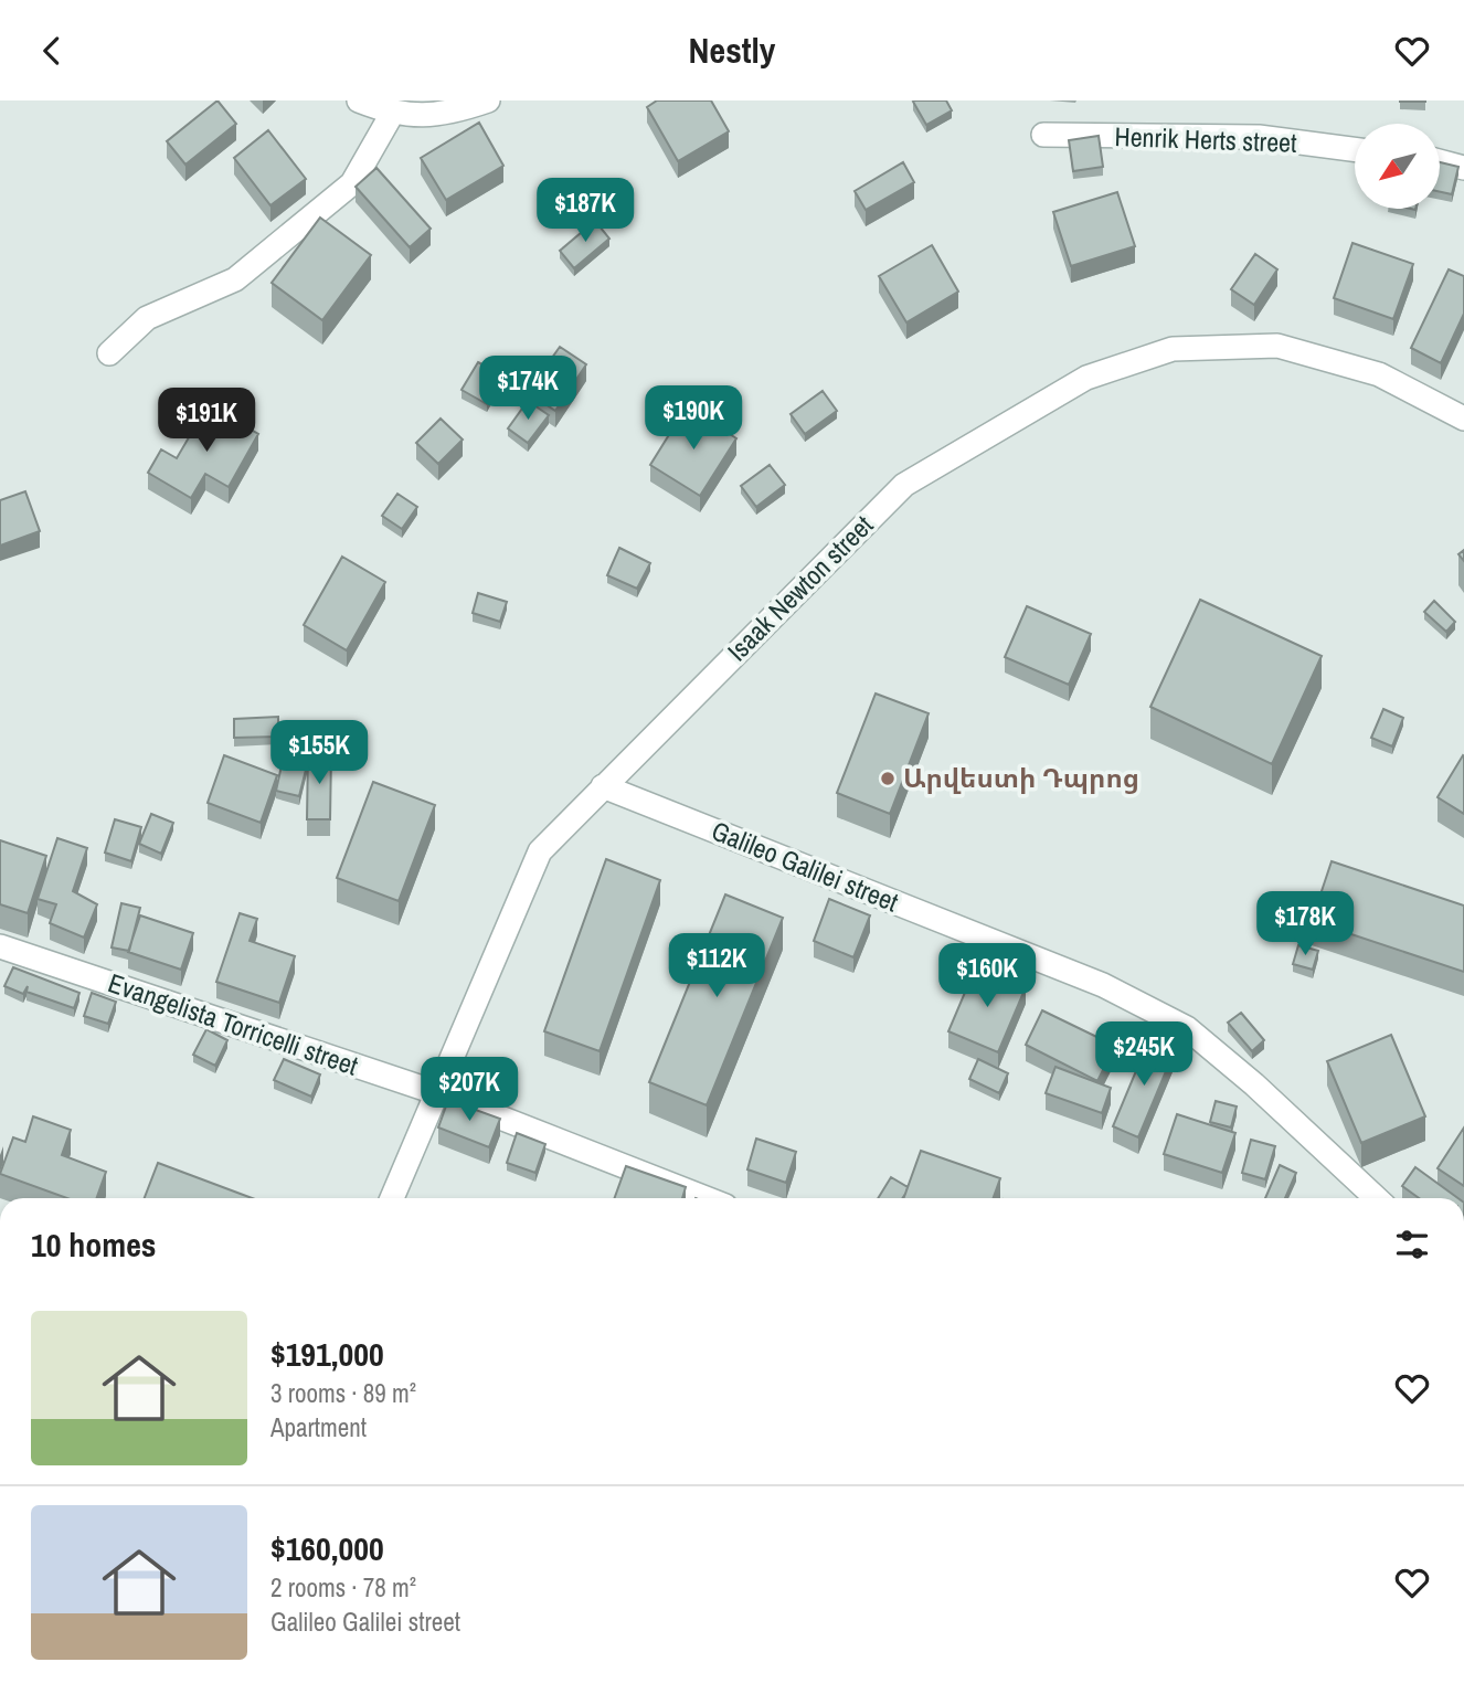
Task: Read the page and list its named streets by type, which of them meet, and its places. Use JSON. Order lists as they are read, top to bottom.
{
  "streets": {
    "street": [
      "Henrik Herts street",
      "Isaak Newton street",
      "Galileo Galilei street",
      "Evangelista Torricelli street"
    ]
  },
  "crossings": [
    ["Isaak Newton street", "Galileo Galilei street"],
    ["Isaak Newton street", "Evangelista Torricelli street"]
  ],
  "places": ["Արվեստի Դպրոց"],
  "north": "bottom left",
  "page": {
    "header": "Nestly",
    "price": [
      "$187K",
      "$174K",
      "$190K",
      "$191K",
      "$155K",
      "$178K",
      "$112K",
      "$160K",
      "$245K",
      "$207K"
    ],
    "heading": "10 homes",
    "list": [
      {
        "name": "$191,000",
        "note": "3 rooms · 89 m² · Apartment"
      },
      {
        "name": "$160,000",
        "note": "2 rooms · 78 m² · Galileo Galilei street"
      }
    ]
  }
}
